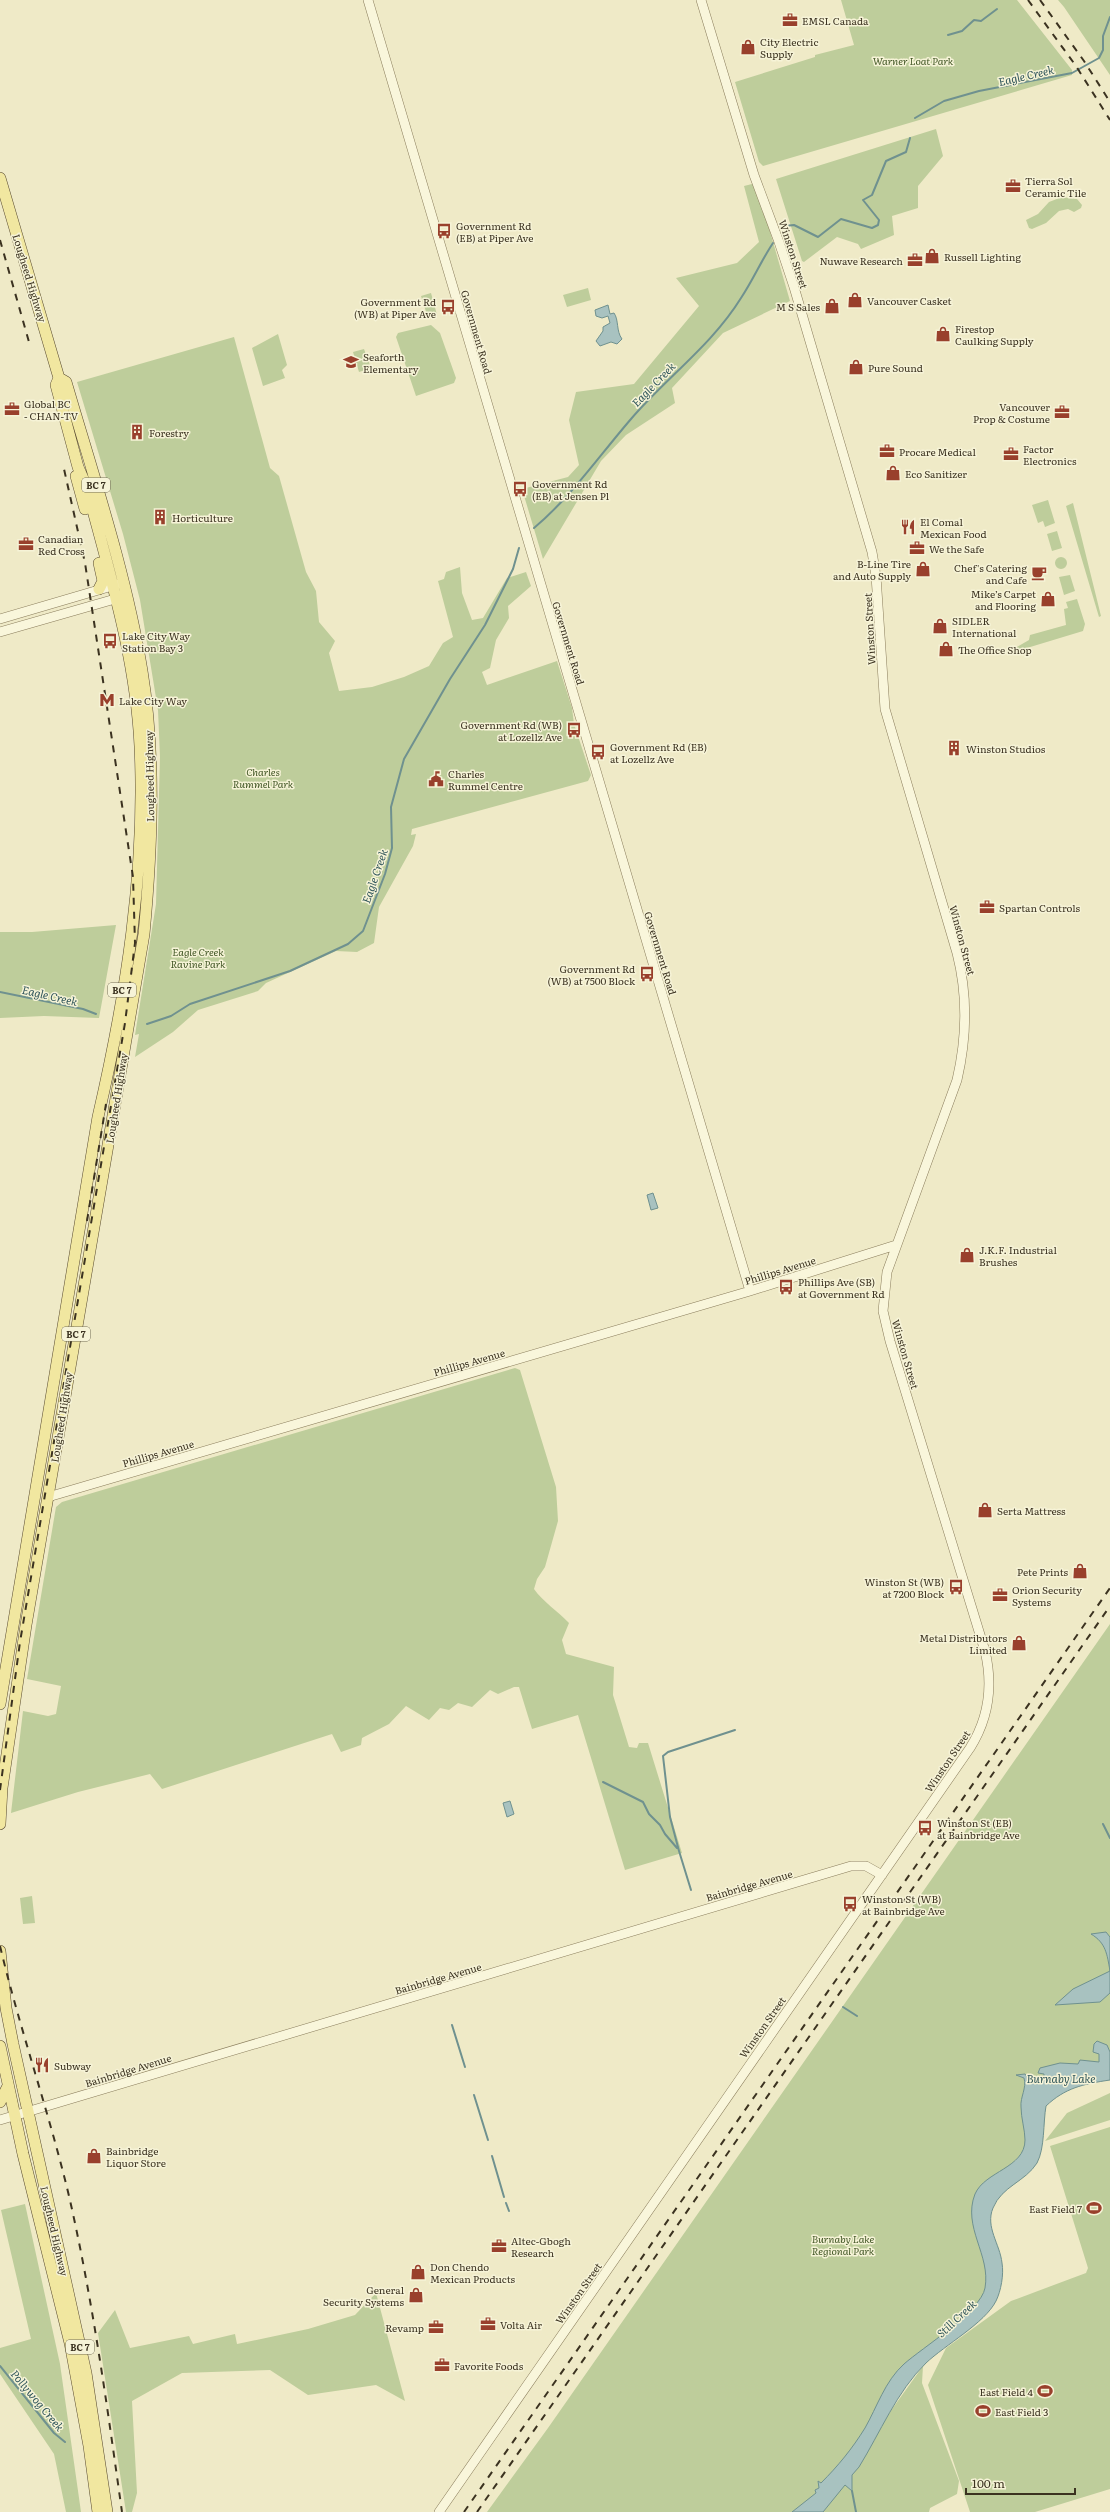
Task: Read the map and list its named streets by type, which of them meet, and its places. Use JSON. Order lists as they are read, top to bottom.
{
  "streets": {
    "main road": ["Lougheed Highway", "BC 7"],
    "street": [
      "Winston Street",
      "Government Road",
      "Phillips Avenue",
      "Bainbridge Avenue"
    ]
  },
  "crossings": [
    ["Winston Street", "Phillips Avenue"],
    ["Winston Street", "Bainbridge Avenue"],
    ["Lougheed Highway", "Phillips Avenue"],
    ["Lougheed Highway", "Bainbridge Avenue"],
    ["Government Road", "Phillips Avenue"]
  ],
  "water": [
    "Eagle Creek",
    "Burnaby Lake",
    "Still Creek",
    "Pollywog Creek"
  ],
  "parks": [
    "Warner Loat Park",
    "Charles Rummel Park",
    "Eagle Creek Ravine Park",
    "Burnaby Lake Regional Park"
  ],
  "places": {
    "office": [
      "EMSL Canada",
      "Tierra Sol Ceramic Tile",
      "Nuwave Research",
      "Global BC - CHAN-TV",
      "Vancouver Prop & Costume",
      "Procare Medical",
      "Factor Electronics",
      "Canadian Red Cross",
      "We the Safe",
      "Spartan Controls",
      "Orion Security Systems",
      "Altec-Gbogh Research",
      "Volta Air",
      "Revamp",
      "Favorite Foods"
    ],
    "shop": [
      "City Electric Supply",
      "Russell Lighting",
      "Vancouver Casket",
      "M S Sales",
      "Firestop Caulking Supply",
      "Pure Sound",
      "Eco Sanitizer",
      "B-Line Tire and Auto Supply",
      "Mike’s Carpet and Flooring",
      "SIDLER International",
      "The Office Shop",
      "J.K.F. Industrial Brushes",
      "Serta Mattress",
      "Pete Prints",
      "Metal Distributors Limited",
      "Bainbridge Liquor Store",
      "Don Chendo Mexican Products",
      "General Security Systems"
    ],
    "bus stop": [
      "Government Rd (EB) at Piper Ave",
      "Government Rd (WB) at Piper Ave",
      "Government Rd (EB) at Jensen Pl",
      "Lake City Way Station Bay 3",
      "Government Rd (WB) at Lozellz Ave",
      "Government Rd (EB) at Lozellz Ave",
      "Government Rd (WB) at 7500 Block",
      "Phillips Ave (SB) at Government Rd",
      "Winston St (WB) at 7200 Block",
      "Winston St (EB) at Bainbridge Ave",
      "Winston St (WB) at Bainbridge Ave"
    ],
    "school or university": ["Seaforth Elementary"],
    "building": ["Forestry", "Horticulture", "Winston Studios"],
    "restaurant": ["El Comal Mexican Food", "Subway"],
    "cafe": ["Chef's Catering and Cafe"],
    "metro station": ["Lake City Way"],
    "public building": ["Charles Rummel Centre"],
    "sports": ["East Field 7", "East Field 4", "East Field 3"]
  },
  "scale_bar": "100 m"
}
